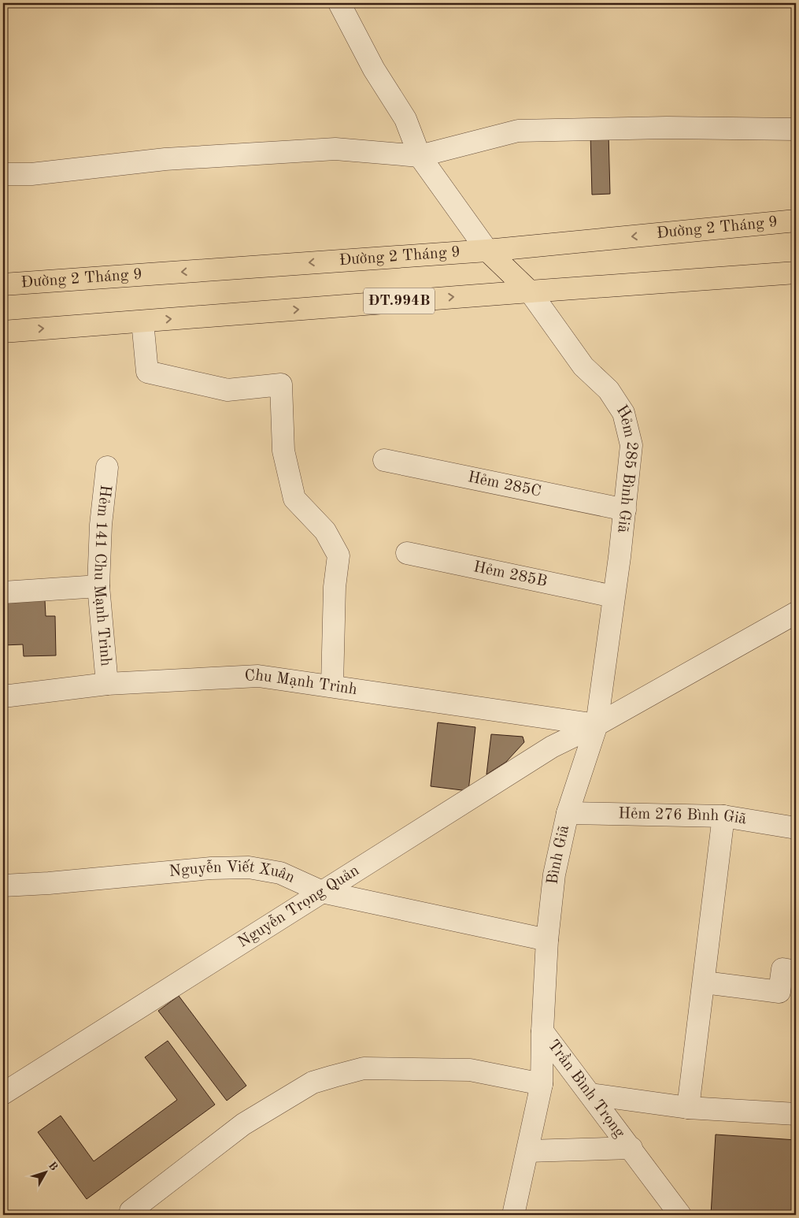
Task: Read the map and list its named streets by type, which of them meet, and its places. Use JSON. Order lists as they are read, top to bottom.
{
  "streets": {
    "main road": ["Đường 2 Tháng 9", "ĐT.994B"],
    "street": [
      "Hẻm 285 Bình Giã",
      "Hẻm 285C",
      "Hẻm 285B",
      "Hẻm 141 Chu Mạnh Trinh",
      "Chu Mạnh Trinh",
      "Hẻm 276 Bình Giã",
      "Bình Giã",
      "Nguyễn Viết Xuân",
      "Nguyễn Trọng Quản",
      "Trần Bình Trọng"
    ]
  },
  "crossings": [
    ["ĐT.994B", "Hẻm 285 Bình Giã"],
    ["Hẻm 285 Bình Giã", "Hẻm 285C"],
    ["Hẻm 285 Bình Giã", "Hẻm 285B"],
    ["Hẻm 285 Bình Giã", "Chu Mạnh Trinh"],
    ["Hẻm 285 Bình Giã", "Bình Giã"],
    ["Hẻm 285 Bình Giã", "Nguyễn Trọng Quản"],
    ["Hẻm 141 Chu Mạnh Trinh", "Chu Mạnh Trinh"],
    ["Chu Mạnh Trinh", "Bình Giã"],
    ["Chu Mạnh Trinh", "Nguyễn Trọng Quản"],
    ["Hẻm 276 Bình Giã", "Bình Giã"],
    ["Bình Giã", "Nguyễn Viết Xuân"],
    ["Bình Giã", "Nguyễn Trọng Quản"],
    ["Bình Giã", "Trần Bình Trọng"],
    ["Nguyễn Viết Xuân", "Nguyễn Trọng Quản"]
  ],
  "north": "top right"
}
